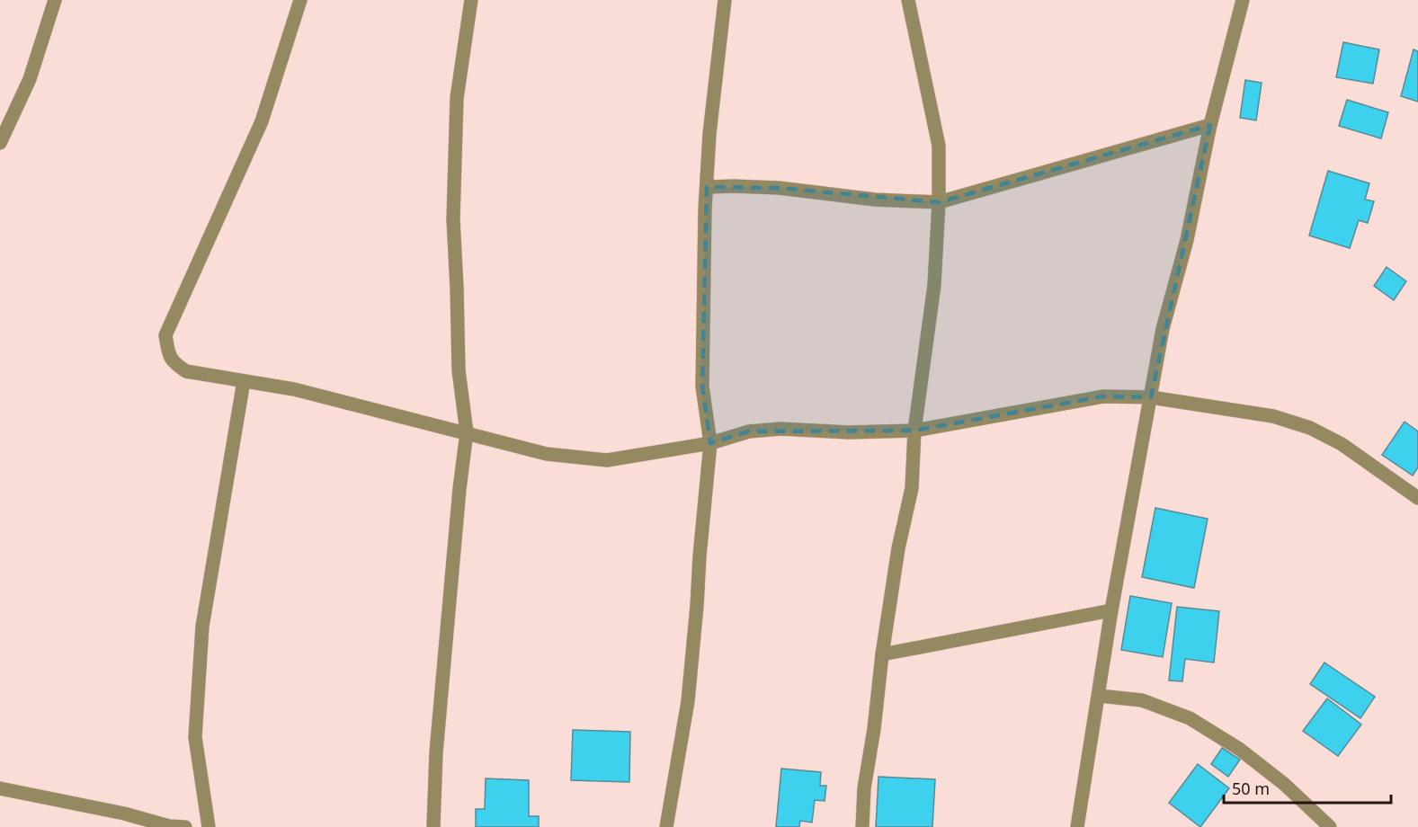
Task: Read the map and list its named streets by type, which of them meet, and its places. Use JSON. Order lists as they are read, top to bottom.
{
  "scale_bar": "50 m"
}
